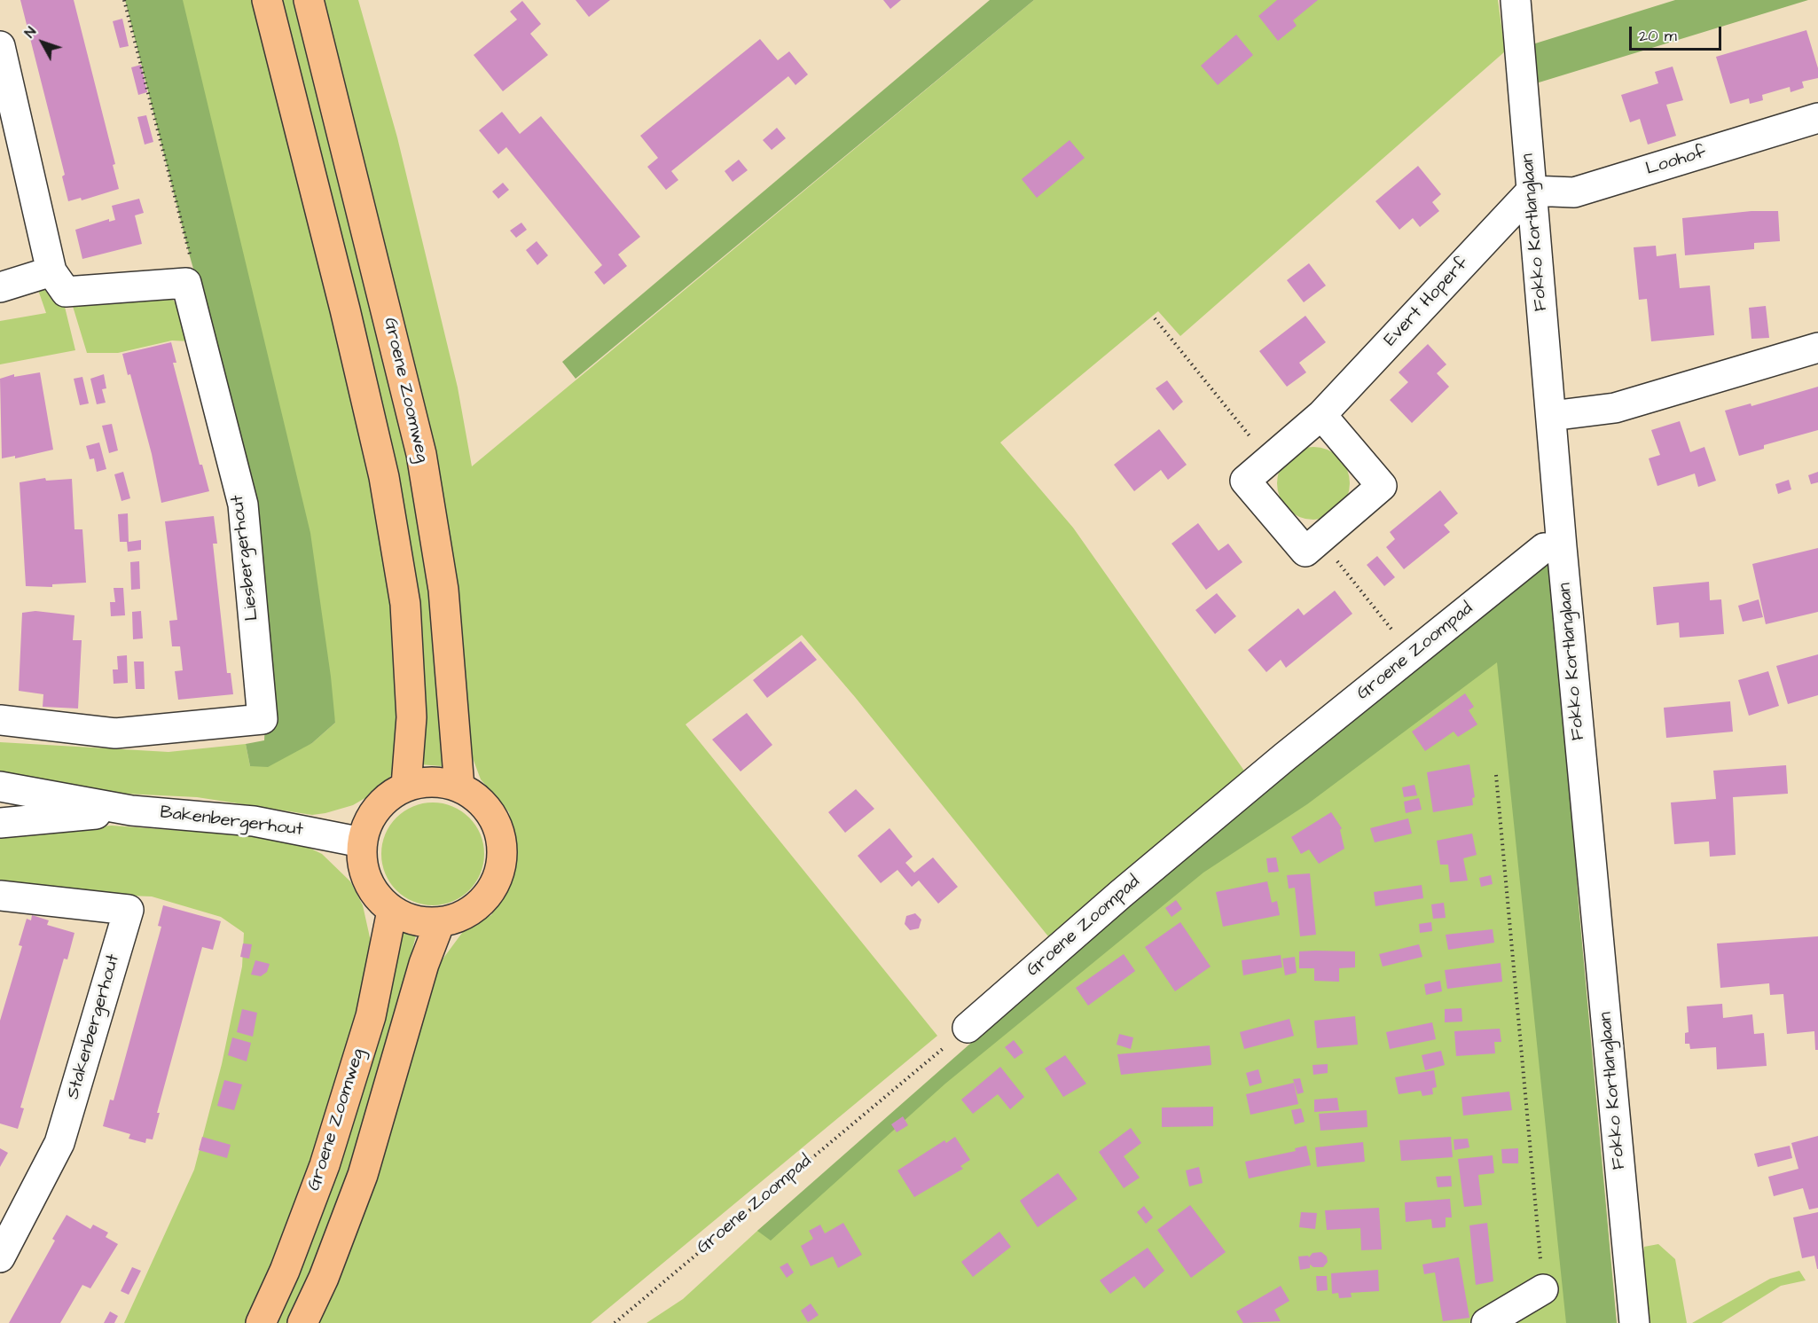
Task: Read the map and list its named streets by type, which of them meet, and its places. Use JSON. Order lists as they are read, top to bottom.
{
  "streets": {
    "main road": ["Groene Zoomweg"],
    "street": [
      "Loohof",
      "Fokko Kortlanglaan",
      "Evert Hoperf",
      "Liesbergerhout",
      "Groene Zoompad",
      "Bakenbergerhout",
      "Stakenbergerhout"
    ]
  },
  "crossings": [
    ["Loohof", "Fokko Kortlanglaan"],
    ["Loohof", "Evert Hoperf"],
    ["Fokko Kortlanglaan", "Evert Hoperf"],
    ["Fokko Kortlanglaan", "Groene Zoompad"],
    ["Groene Zoomweg", "Bakenbergerhout"]
  ],
  "scale_bar": "20 m",
  "north": "top left"
}
